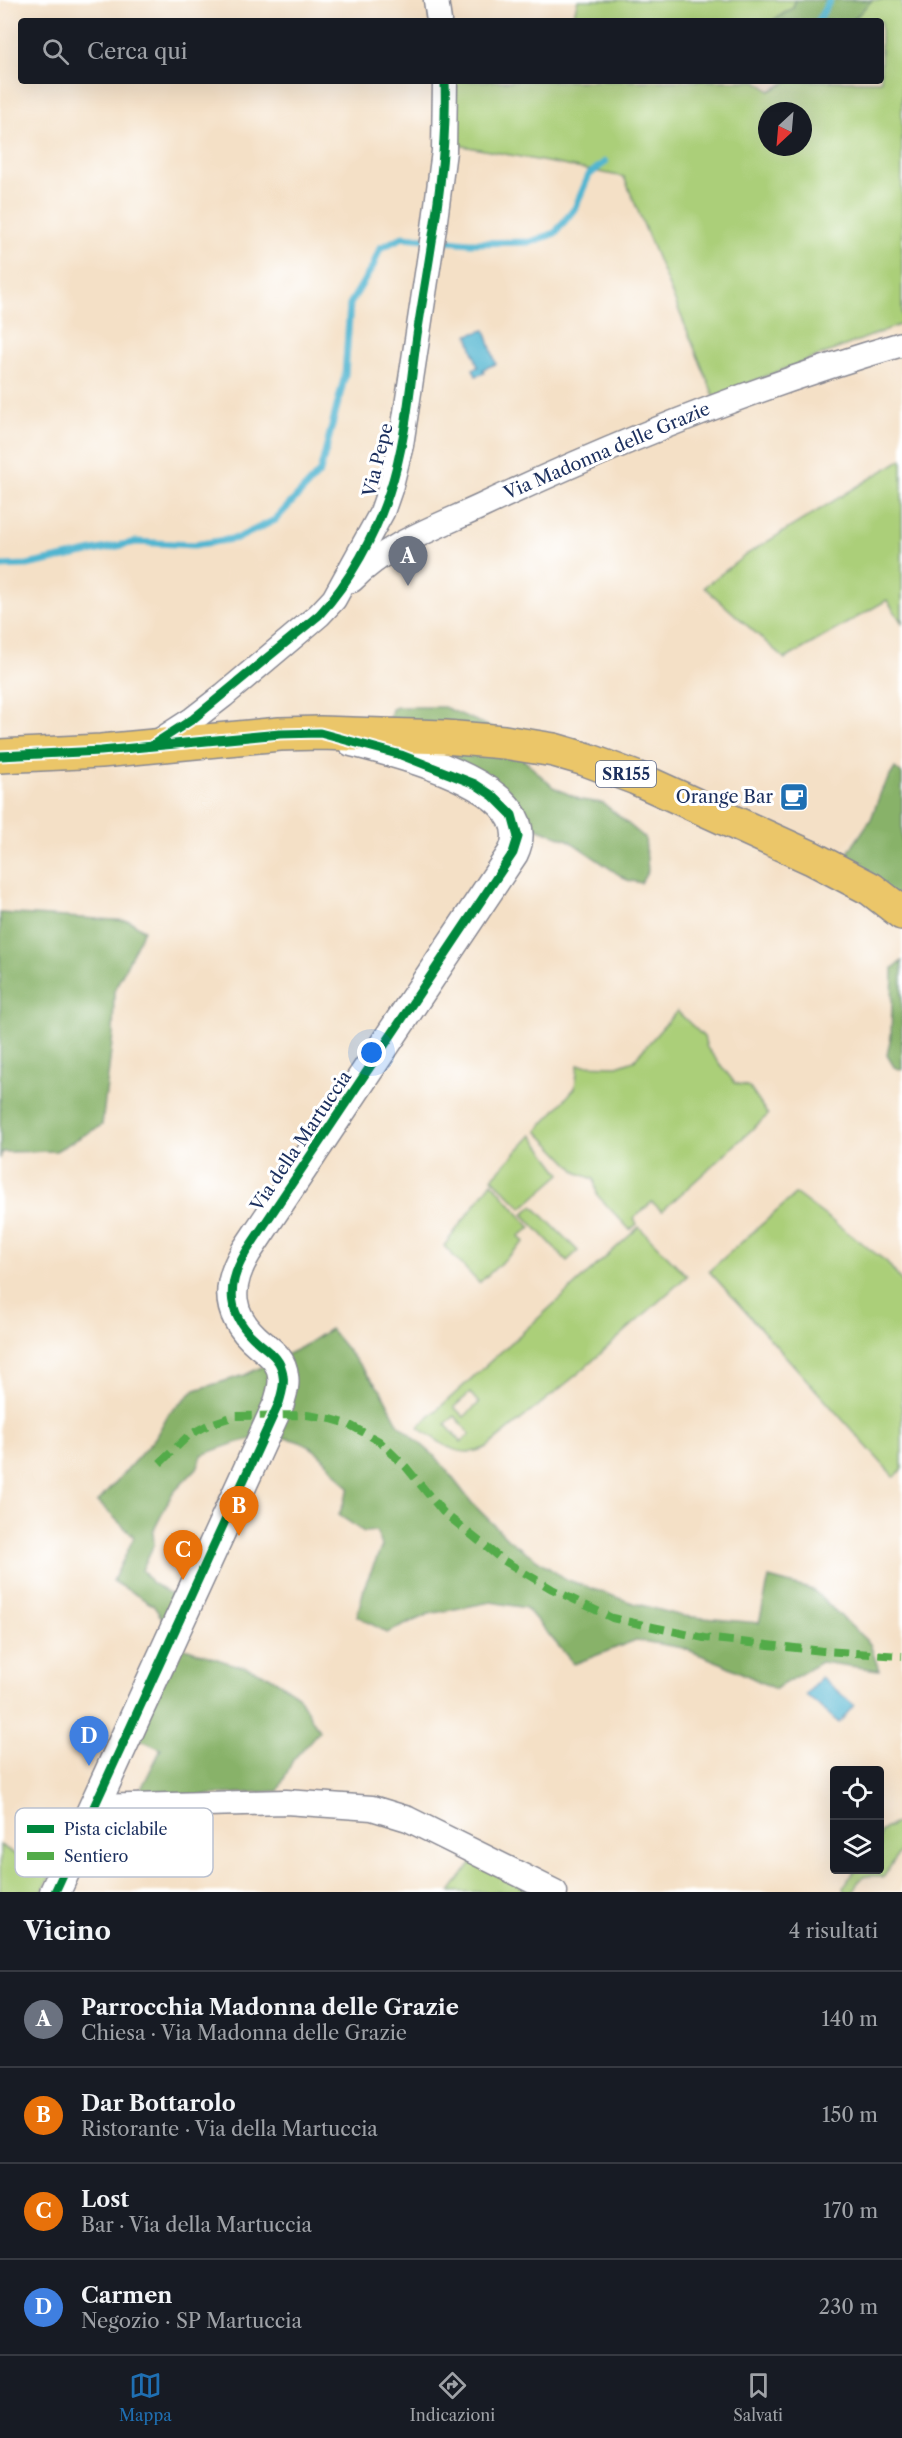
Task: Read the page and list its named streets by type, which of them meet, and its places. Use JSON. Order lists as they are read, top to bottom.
{
  "streets": {
    "main road": ["SR155"],
    "street": ["Via Madonna delle Grazie", "Via Pepe", "Via della Martuccia"]
  },
  "crossings": [
    ["Via Madonna delle Grazie", "Via Pepe"],
    ["Via Pepe", "SR155"],
    ["SR155", "Via della Martuccia"]
  ],
  "places": {
    "cafe": ["Orange Bar"]
  },
  "legend": ["Pista ciclabile", "Sentiero"],
  "north": "bottom left",
  "page": {
    "search": "Cerca qui",
    "pins": [
      "A",
      "B",
      "C",
      "D"
    ],
    "heading": ["Vicino", "4 risultati"],
    "list": [
      {
        "mark": "A",
        "name": "Parrocchia Madonna delle Grazie",
        "note": "Chiesa · Via Madonna delle Grazie",
        "value": "140 m"
      },
      {
        "mark": "B",
        "name": "Dar Bottarolo",
        "note": "Ristorante · Via della Martuccia",
        "value": "150 m"
      },
      {
        "mark": "C",
        "name": "Lost",
        "note": "Bar · Via della Martuccia",
        "value": "170 m"
      },
      {
        "mark": "D",
        "name": "Carmen",
        "note": "Negozio · SP Martuccia",
        "value": "230 m"
      }
    ],
    "nav": ["Mappa", "Indicazioni", "Salvati"]
  }
}
